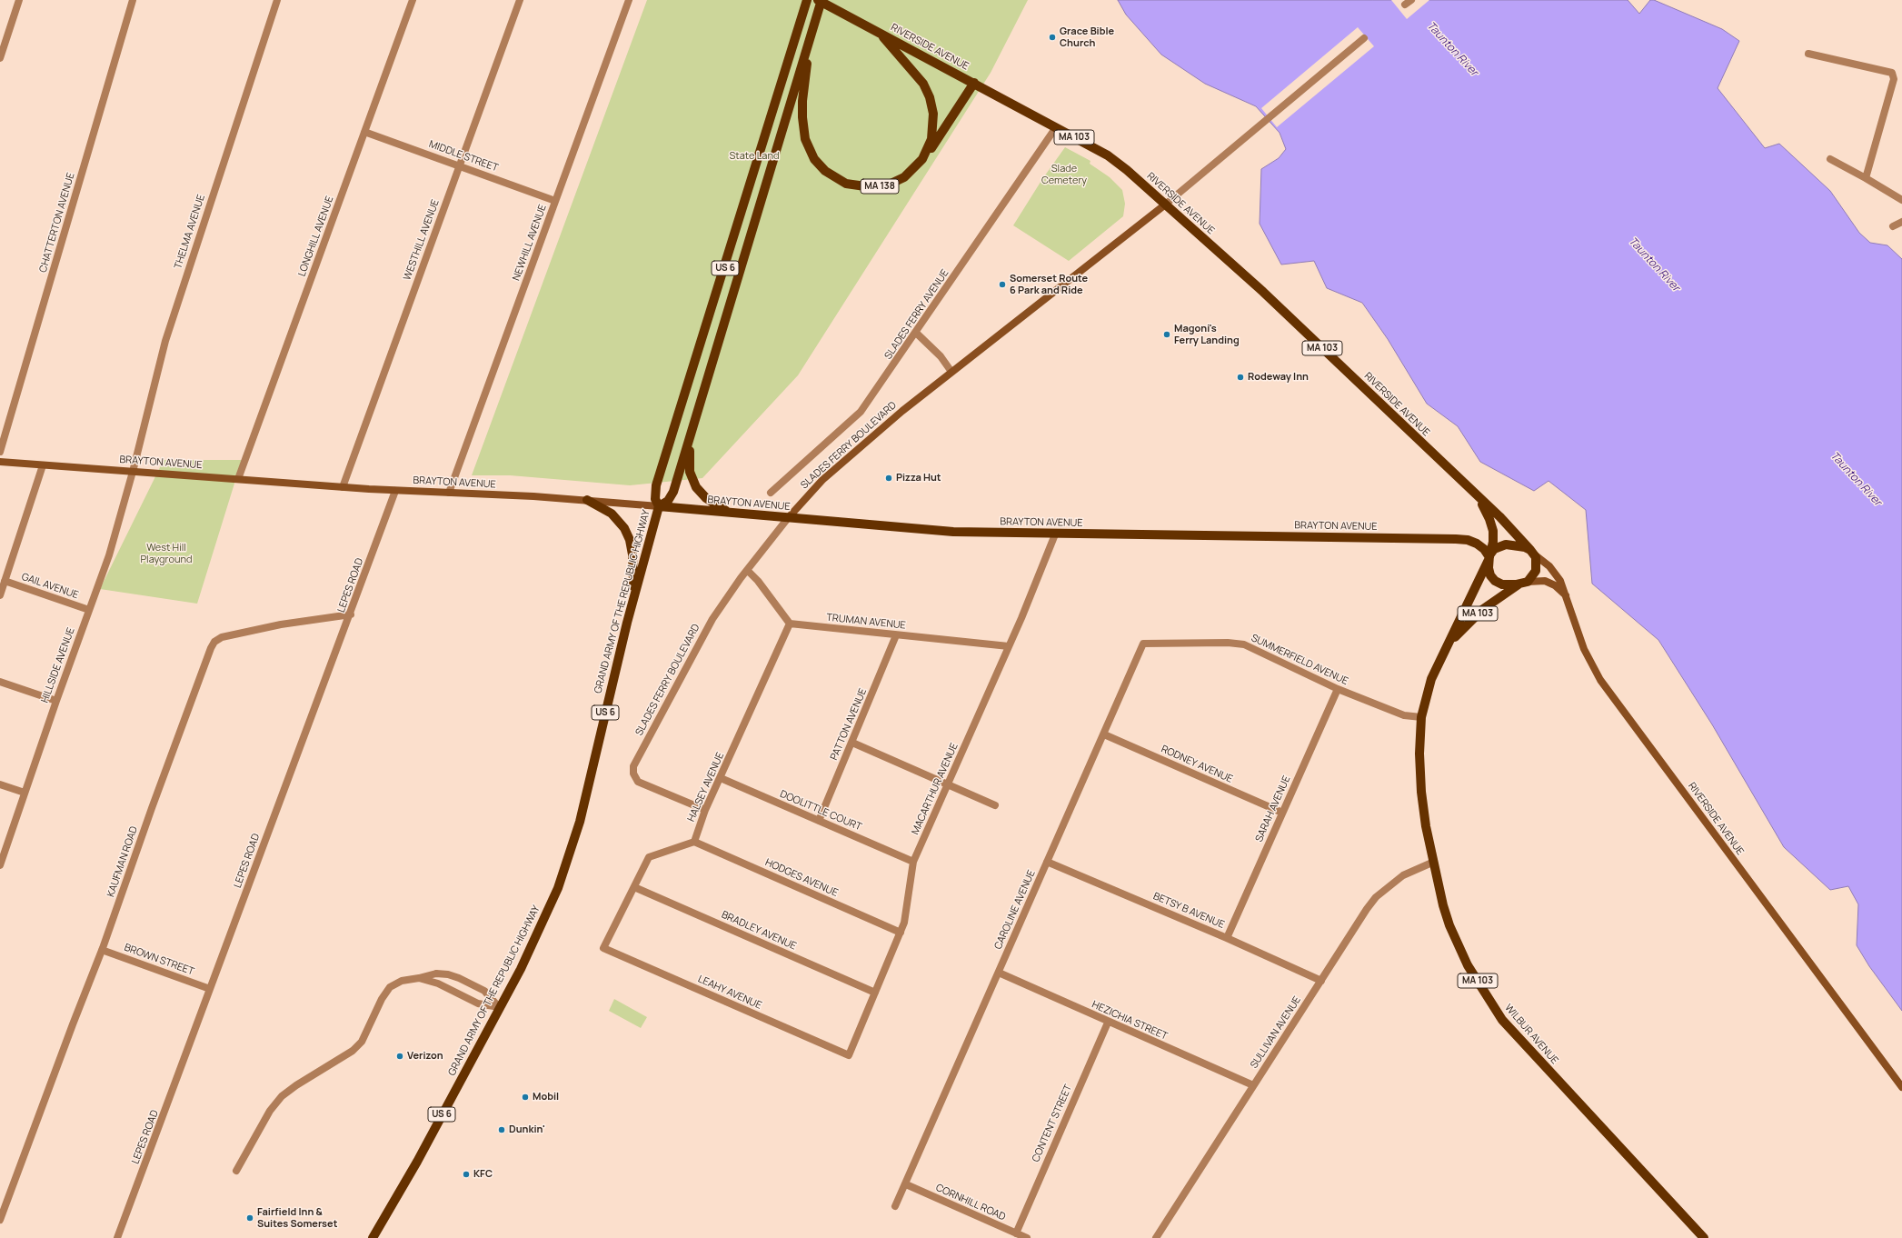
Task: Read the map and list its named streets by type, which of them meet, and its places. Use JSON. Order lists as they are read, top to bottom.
{
  "streets": {
    "main road": [
      "RIVERSIDE AVENUE",
      "MA 103",
      "MA 138",
      "US 6",
      "SLADES FERRY BOULEVARD",
      "BRAYTON AVENUE",
      "GRAND ARMY OF THE REPUBLIC HIGHWAY",
      "WILBUR AVENUE"
    ],
    "street": [
      "MIDDLE STREET",
      "CHATTERTON AVENUE",
      "THELMA AVENUE",
      "LONGHILL AVENUE",
      "WESTHILL AVENUE",
      "NEWHILL AVENUE",
      "SLADES FERRY AVENUE",
      "LEPES ROAD",
      "GAIL AVENUE",
      "TRUMAN AVENUE",
      "SUMMERFIELD AVENUE",
      "HILLSIDE AVENUE",
      "PATTON AVENUE",
      "RODNEY AVENUE",
      "HALSEY AVENUE",
      "MACARTHUR AVENUE",
      "SARAH AVENUE",
      "DOOLITTLE COURT",
      "KAUFMAN ROAD",
      "HODGES AVENUE",
      "CAROLINE AVENUE",
      "BETSY B AVENUE",
      "BRADLEY AVENUE",
      "BROWN STREET",
      "LEAHY AVENUE",
      "HEZICHIA STREET",
      "SULLIVAN AVENUE",
      "CONTENT STREET",
      "CORNHILL ROAD"
    ]
  },
  "crossings": [
    ["RIVERSIDE AVENUE", "MA 103"],
    ["RIVERSIDE AVENUE", "MA 138"],
    ["RIVERSIDE AVENUE", "SLADES FERRY AVENUE"],
    ["RIVERSIDE AVENUE", "SLADES FERRY BOULEVARD"],
    ["RIVERSIDE AVENUE", "BRAYTON AVENUE"],
    ["RIVERSIDE AVENUE", "WILBUR AVENUE"],
    ["MA 103", "BRAYTON AVENUE"],
    ["MA 103", "WILBUR AVENUE"],
    ["MIDDLE STREET", "LONGHILL AVENUE"],
    ["MIDDLE STREET", "WESTHILL AVENUE"],
    ["MIDDLE STREET", "NEWHILL AVENUE"],
    ["MA 138", "US 6"],
    ["THELMA AVENUE", "BRAYTON AVENUE"],
    ["THELMA AVENUE", "HILLSIDE AVENUE"],
    ["LONGHILL AVENUE", "BRAYTON AVENUE"],
    ["WESTHILL AVENUE", "BRAYTON AVENUE"],
    ["NEWHILL AVENUE", "BRAYTON AVENUE"],
    ["US 6", "BRAYTON AVENUE"],
    ["US 6", "GRAND ARMY OF THE REPUBLIC HIGHWAY"],
    ["SLADES FERRY BOULEVARD", "BRAYTON AVENUE"],
    ["SLADES FERRY BOULEVARD", "HALSEY AVENUE"],
    ["BRAYTON AVENUE", "LEPES ROAD"],
    ["BRAYTON AVENUE", "GRAND ARMY OF THE REPUBLIC HIGHWAY"],
    ["BRAYTON AVENUE", "HILLSIDE AVENUE"],
    ["BRAYTON AVENUE", "MACARTHUR AVENUE"],
    ["BRAYTON AVENUE", "WILBUR AVENUE"],
    ["LEPES ROAD", "KAUFMAN ROAD"],
    ["LEPES ROAD", "BROWN STREET"],
    ["GAIL AVENUE", "HILLSIDE AVENUE"],
    ["TRUMAN AVENUE", "PATTON AVENUE"],
    ["TRUMAN AVENUE", "HALSEY AVENUE"],
    ["TRUMAN AVENUE", "MACARTHUR AVENUE"],
    ["SUMMERFIELD AVENUE", "SARAH AVENUE"],
    ["SUMMERFIELD AVENUE", "CAROLINE AVENUE"],
    ["SUMMERFIELD AVENUE", "WILBUR AVENUE"],
    ["PATTON AVENUE", "DOOLITTLE COURT"],
    ["RODNEY AVENUE", "SARAH AVENUE"],
    ["RODNEY AVENUE", "CAROLINE AVENUE"],
    ["HALSEY AVENUE", "DOOLITTLE COURT"],
    ["HALSEY AVENUE", "HODGES AVENUE"],
    ["MACARTHUR AVENUE", "DOOLITTLE COURT"],
    ["MACARTHUR AVENUE", "HODGES AVENUE"],
    ["MACARTHUR AVENUE", "BRADLEY AVENUE"],
    ["MACARTHUR AVENUE", "LEAHY AVENUE"],
    ["SARAH AVENUE", "BETSY B AVENUE"],
    ["KAUFMAN ROAD", "BROWN STREET"],
    ["CAROLINE AVENUE", "BETSY B AVENUE"],
    ["CAROLINE AVENUE", "HEZICHIA STREET"],
    ["CAROLINE AVENUE", "CORNHILL ROAD"],
    ["BETSY B AVENUE", "SULLIVAN AVENUE"],
    ["BRADLEY AVENUE", "LEAHY AVENUE"],
    ["HEZICHIA STREET", "SULLIVAN AVENUE"],
    ["HEZICHIA STREET", "CONTENT STREET"],
    ["SULLIVAN AVENUE", "WILBUR AVENUE"],
    ["CONTENT STREET", "CORNHILL ROAD"]
  ],
  "water": ["Taunton River"],
  "parks": ["State Land", "Slade Cemetery", "West Hill Playground"],
  "places": [
    "Grace Bible Church",
    "Somerset Route 6 Park and Ride",
    "Magoni's Ferry Landing",
    "Rodeway Inn",
    "Pizza Hut",
    "Verizon",
    "Mobil",
    "Dunkin'",
    "KFC",
    "Fairfield Inn & Suites Somerset"
  ]
}
